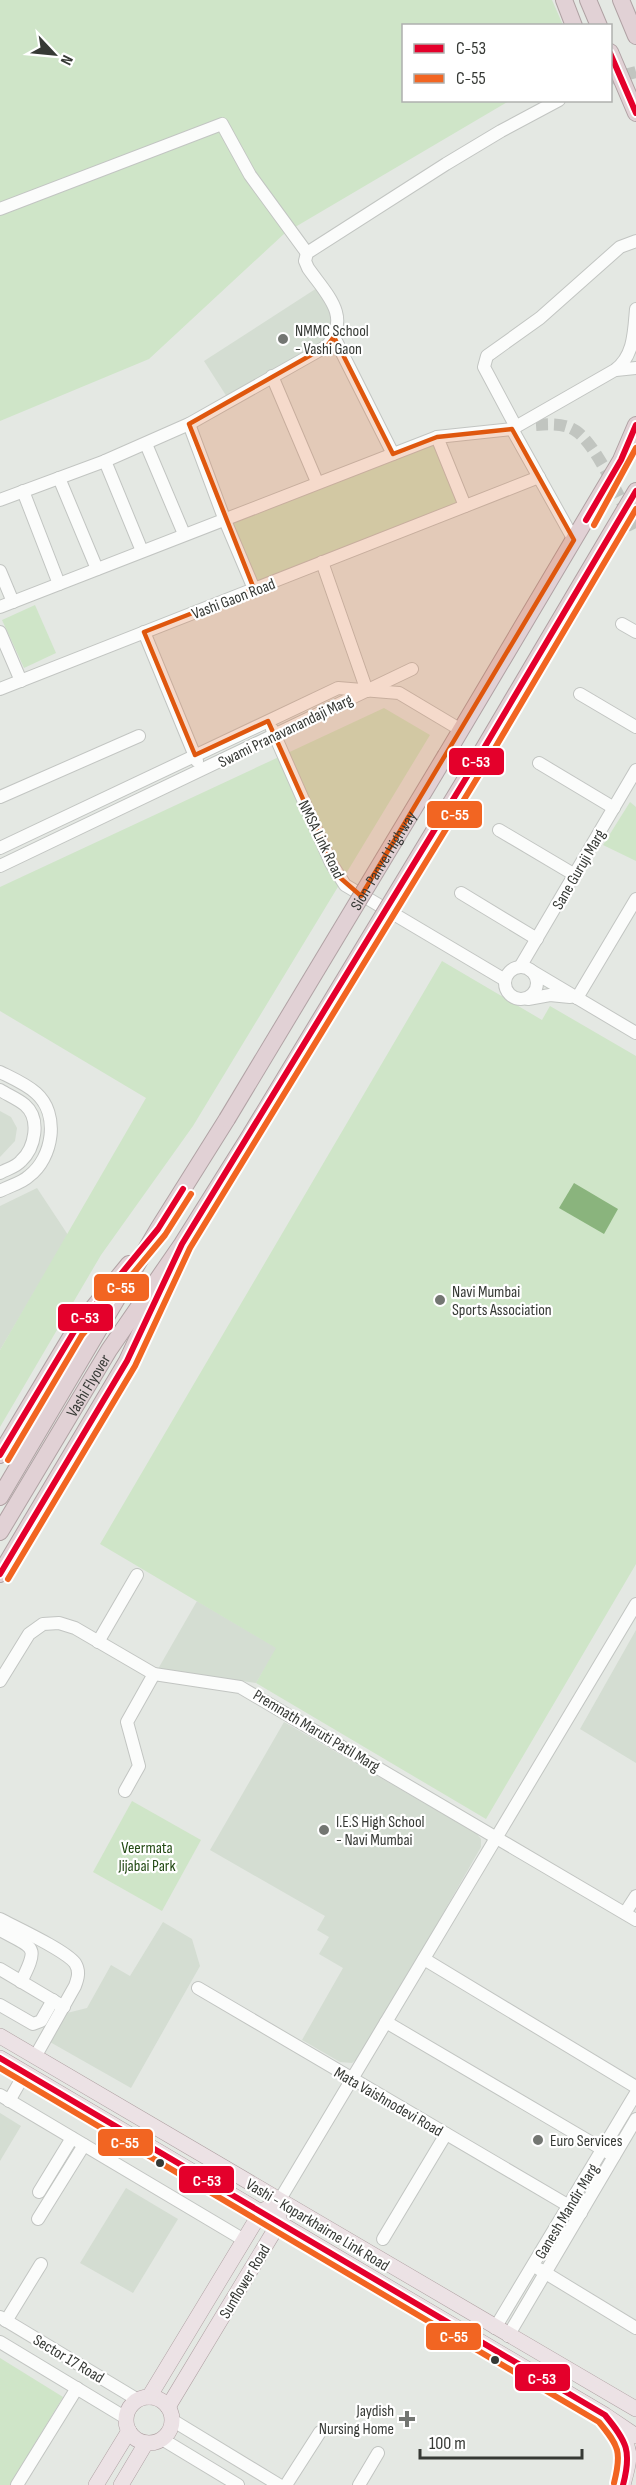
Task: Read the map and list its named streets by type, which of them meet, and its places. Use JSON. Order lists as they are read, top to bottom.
{
  "streets": {
    "highway": ["Sion-Panvel Highway", "Vashi Flyover"],
    "main road": ["Vashi - Koparkhairne Link Road", "Sunflower Road"],
    "street": [
      "Vashi Gaon Road",
      "Swami Pranavanandaji Marg",
      "NMSA Link Road",
      "Sane Guruji Marg",
      "Premnath Maruti Patil Marg",
      "Mata Vaishnodevi Road",
      "Ganesh Mandir Marg",
      "Sector 17 Road"
    ]
  },
  "crossings": [
    ["Swami Pranavanandaji Marg", "NMSA Link Road"],
    ["NMSA Link Road", "Sane Guruji Marg"],
    ["Sion-Panvel Highway", "Vashi Flyover"],
    ["Mata Vaishnodevi Road", "Ganesh Mandir Marg"],
    ["Ganesh Mandir Marg", "Vashi - Koparkhairne Link Road"],
    ["Vashi - Koparkhairne Link Road", "Sunflower Road"],
    ["Sunflower Road", "Sector 17 Road"]
  ],
  "parks": ["Veermata Jijabai Park"],
  "places": {
    "other": [
      "NMMC School - Vashi Gaon",
      "Navi Mumbai Sports Association",
      "I.E.S High School - Navi Mumbai",
      "Euro Services"
    ],
    "health": ["Jaydish Nursing Home"]
  },
  "lines": ["transit line C-53", "transit line C-55"],
  "legend": ["C-53", "C-55"],
  "scale_bar": "100 m",
  "north": "bottom right"
}
